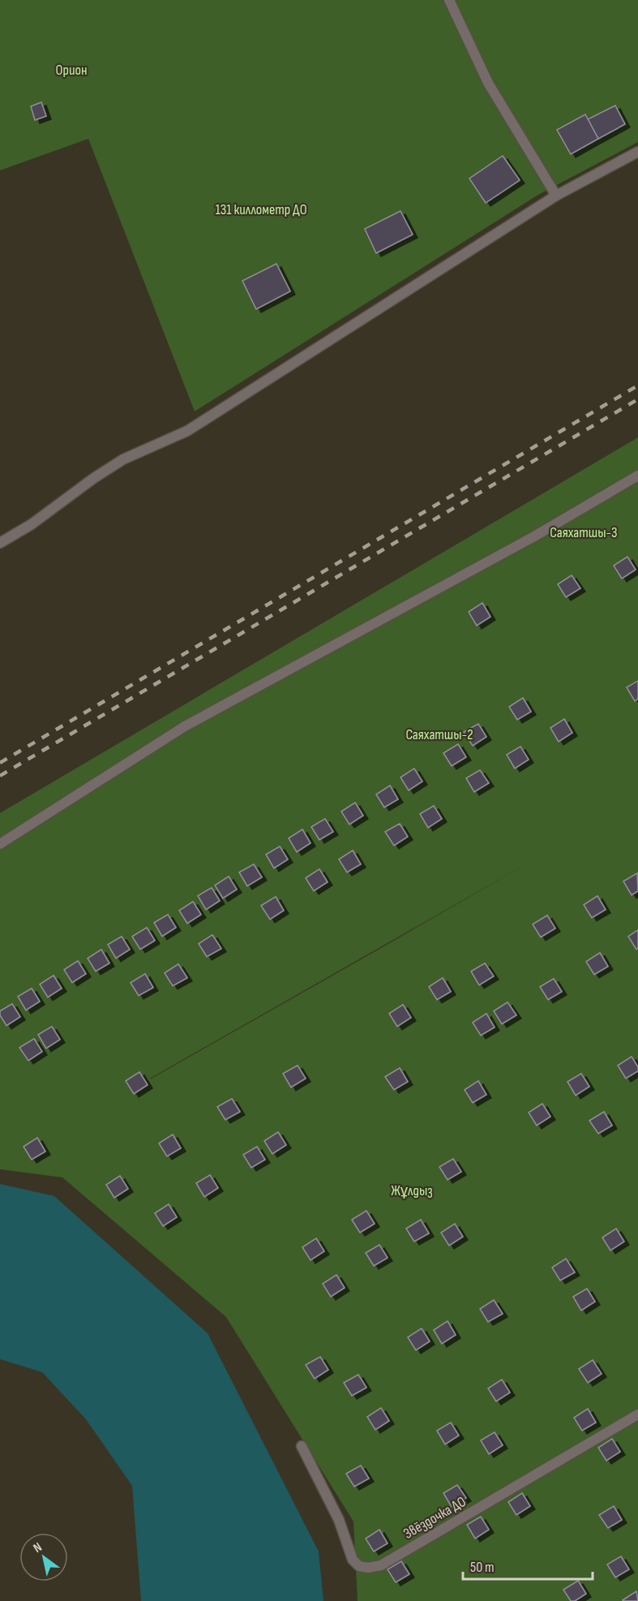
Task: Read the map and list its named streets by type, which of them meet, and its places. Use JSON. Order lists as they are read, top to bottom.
{
  "streets": {
    "street": ["Звёздочка ДО"]
  },
  "parks": [
    "Орион",
    "131 киллометр ДО",
    "Саяхатшы-3",
    "Саяхатшы-2",
    "Жұлдыз"
  ],
  "scale_bar": "50 m",
  "north": "top left"
}
